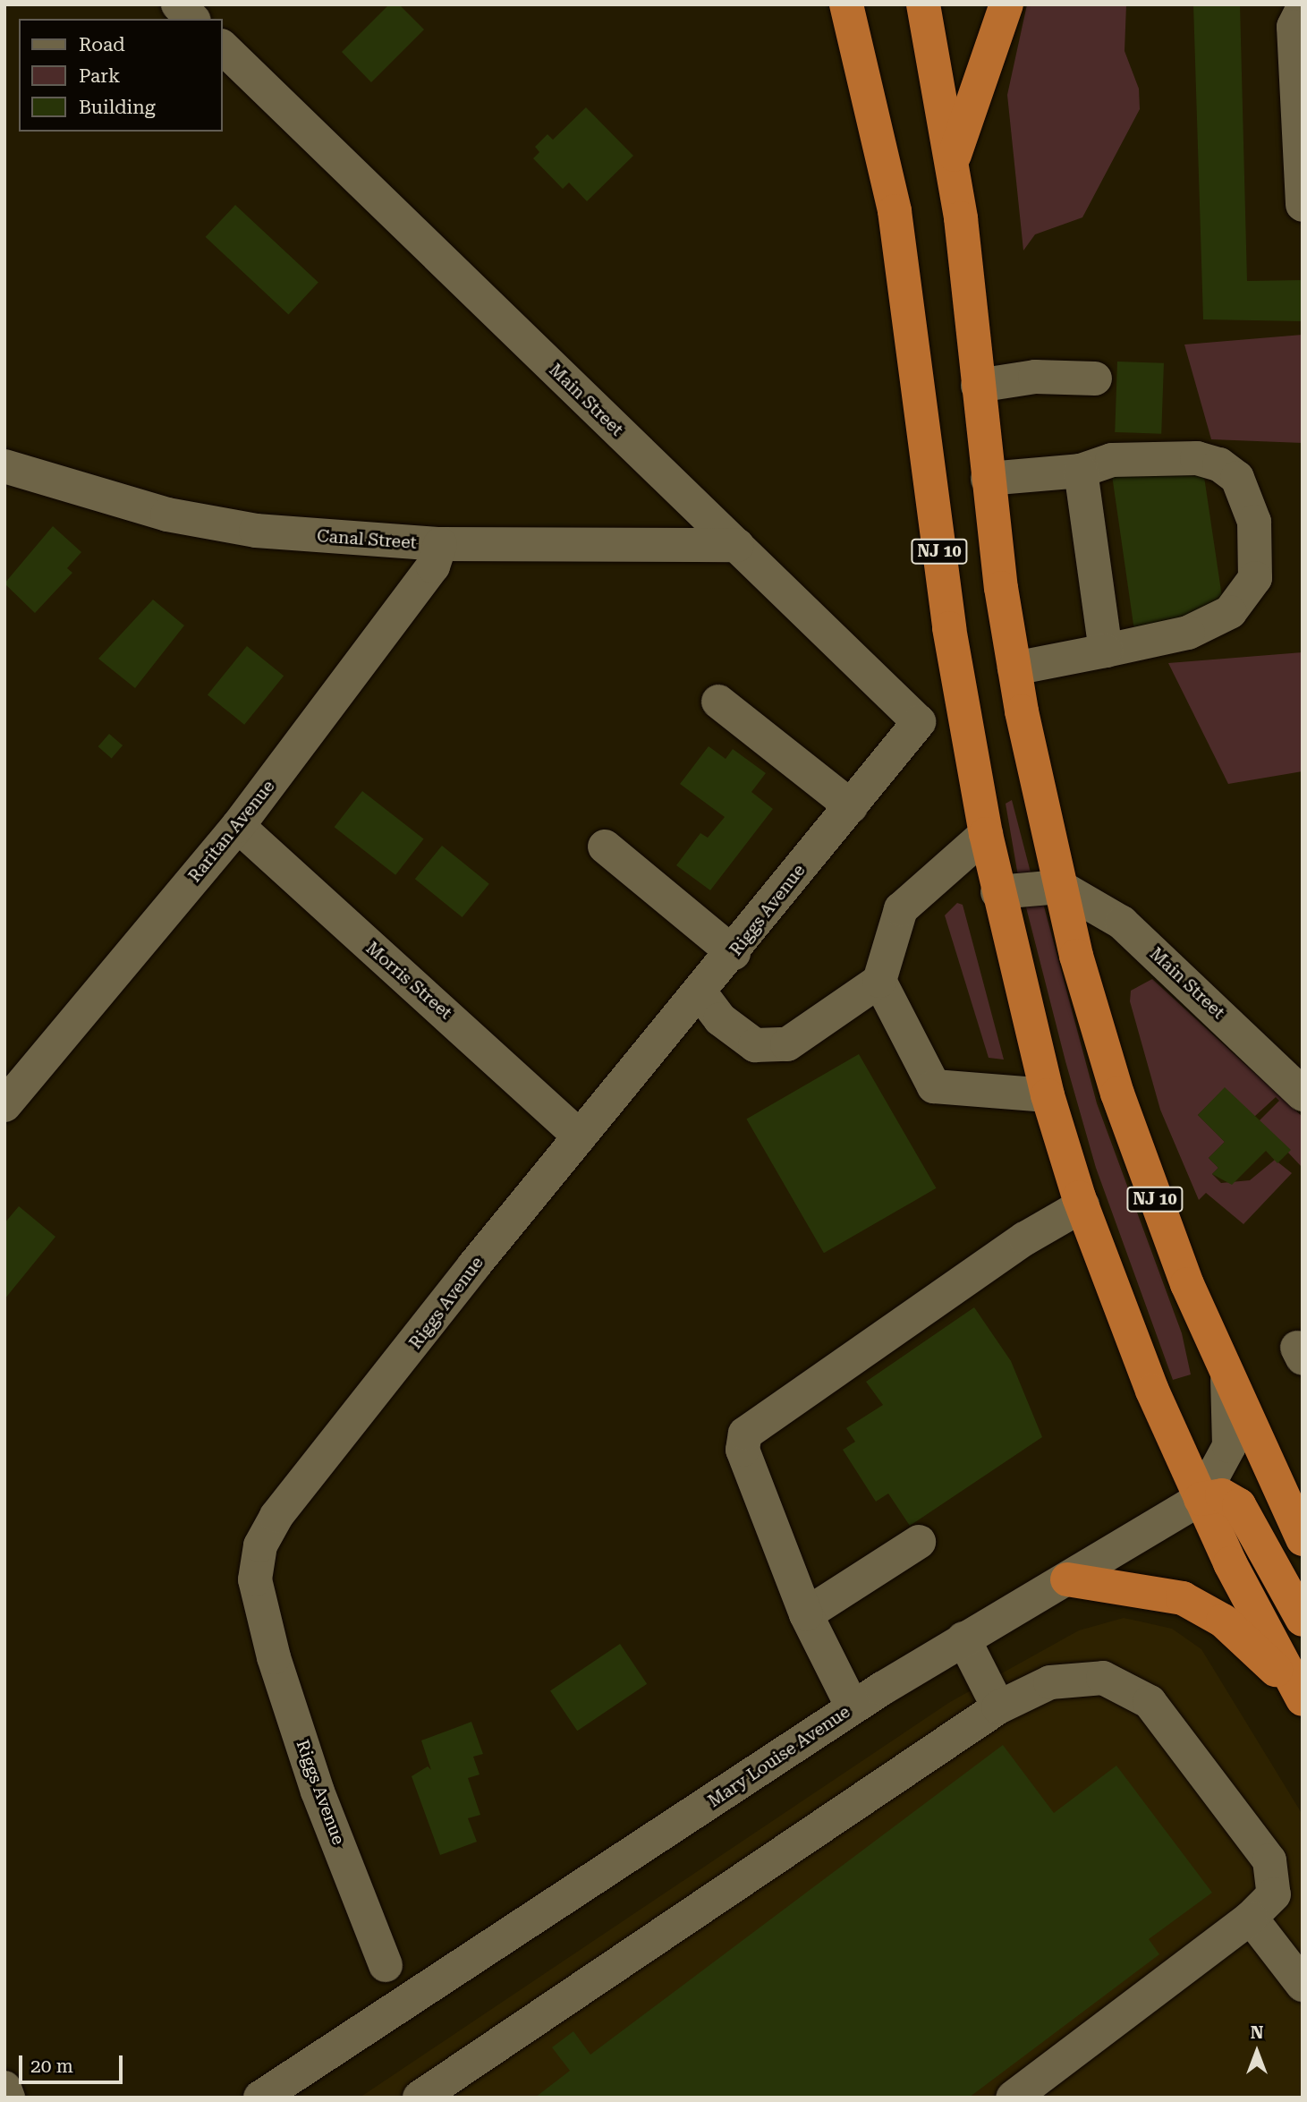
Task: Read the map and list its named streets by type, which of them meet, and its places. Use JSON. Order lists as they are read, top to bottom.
{
  "streets": {
    "highway": ["NJ 10"],
    "street": [
      "Main Street",
      "Canal Street",
      "Raritan Avenue",
      "Riggs Avenue",
      "Morris Street",
      "Mary Louise Avenue"
    ]
  },
  "crossings": [
    ["Main Street", "Canal Street"],
    ["Main Street", "NJ 10"],
    ["Main Street", "Riggs Avenue"],
    ["Canal Street", "Raritan Avenue"],
    ["NJ 10", "Mary Louise Avenue"],
    ["Raritan Avenue", "Morris Street"],
    ["Riggs Avenue", "Morris Street"]
  ],
  "legend": ["Road", "Park", "Building"],
  "scale_bar": "20 m",
  "north": "top"
}
